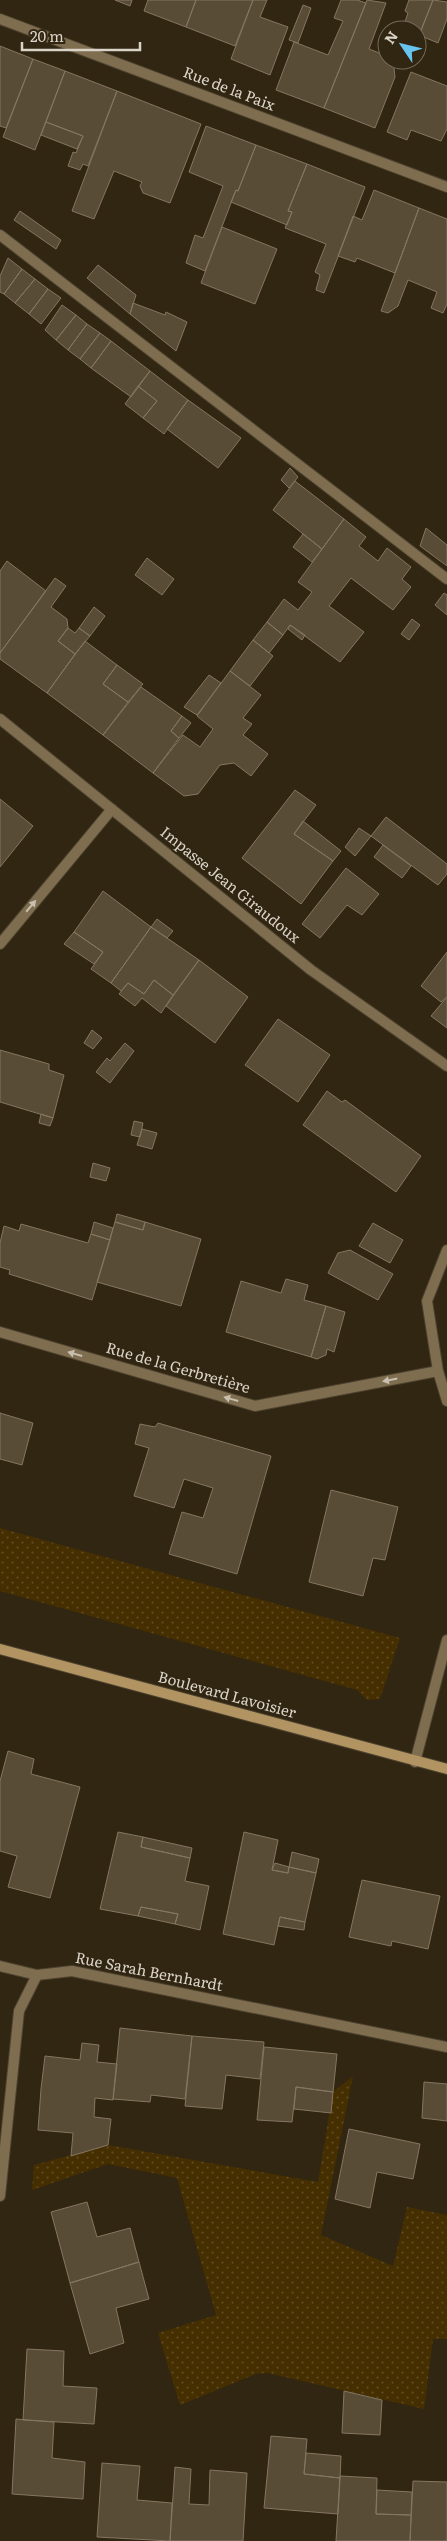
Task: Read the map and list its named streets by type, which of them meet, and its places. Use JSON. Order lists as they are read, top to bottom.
{
  "streets": {
    "main road": ["Boulevard Lavoisier"],
    "street": [
      "Rue de la Paix",
      "Impasse Jean Giraudoux",
      "Rue de la Gerbretière",
      "Rue Sarah Bernhardt"
    ]
  },
  "one_way": ["Rue de la Gerbretière"],
  "scale_bar": "20 m",
  "north": "top left"
}
